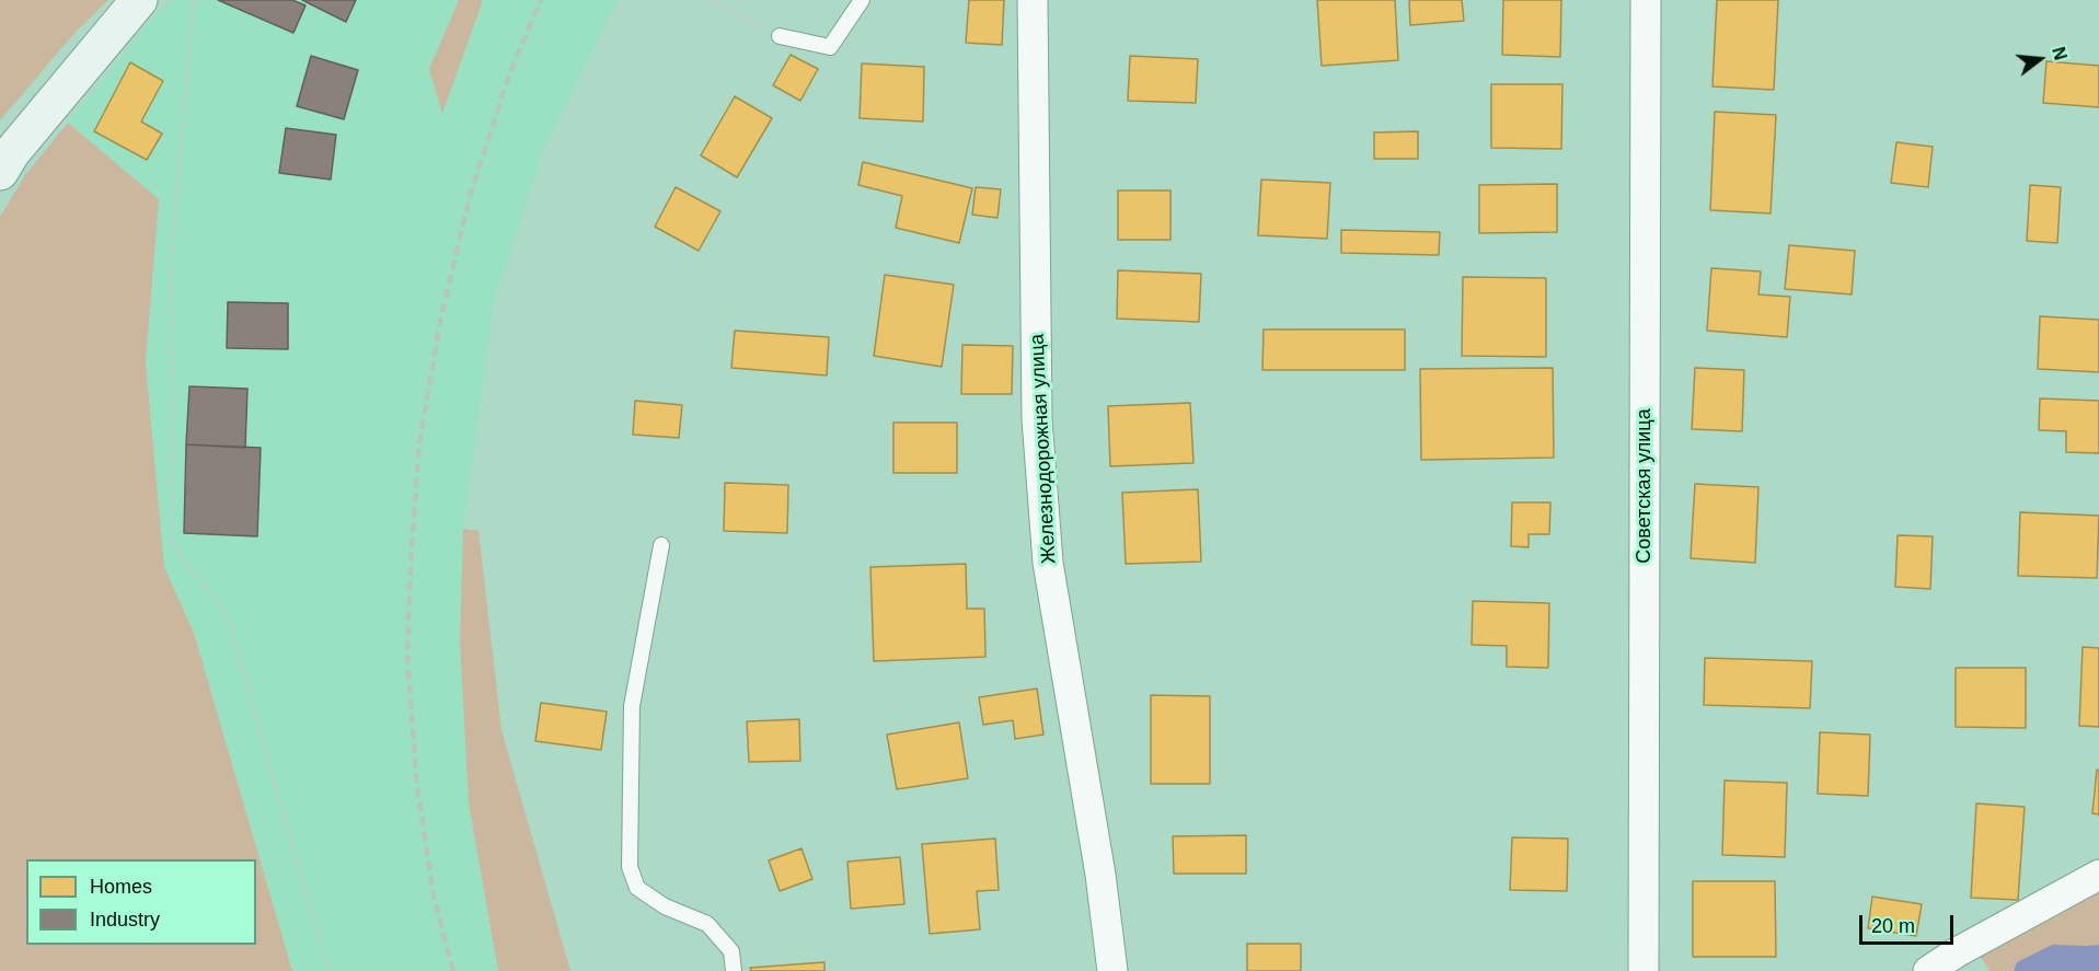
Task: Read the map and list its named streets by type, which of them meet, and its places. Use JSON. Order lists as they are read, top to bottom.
{
  "streets": {
    "street": ["Железнодорожная улица", "Советская улица"]
  },
  "legend": ["Homes", "Industry"],
  "scale_bar": "20 m",
  "north": "right"
}
